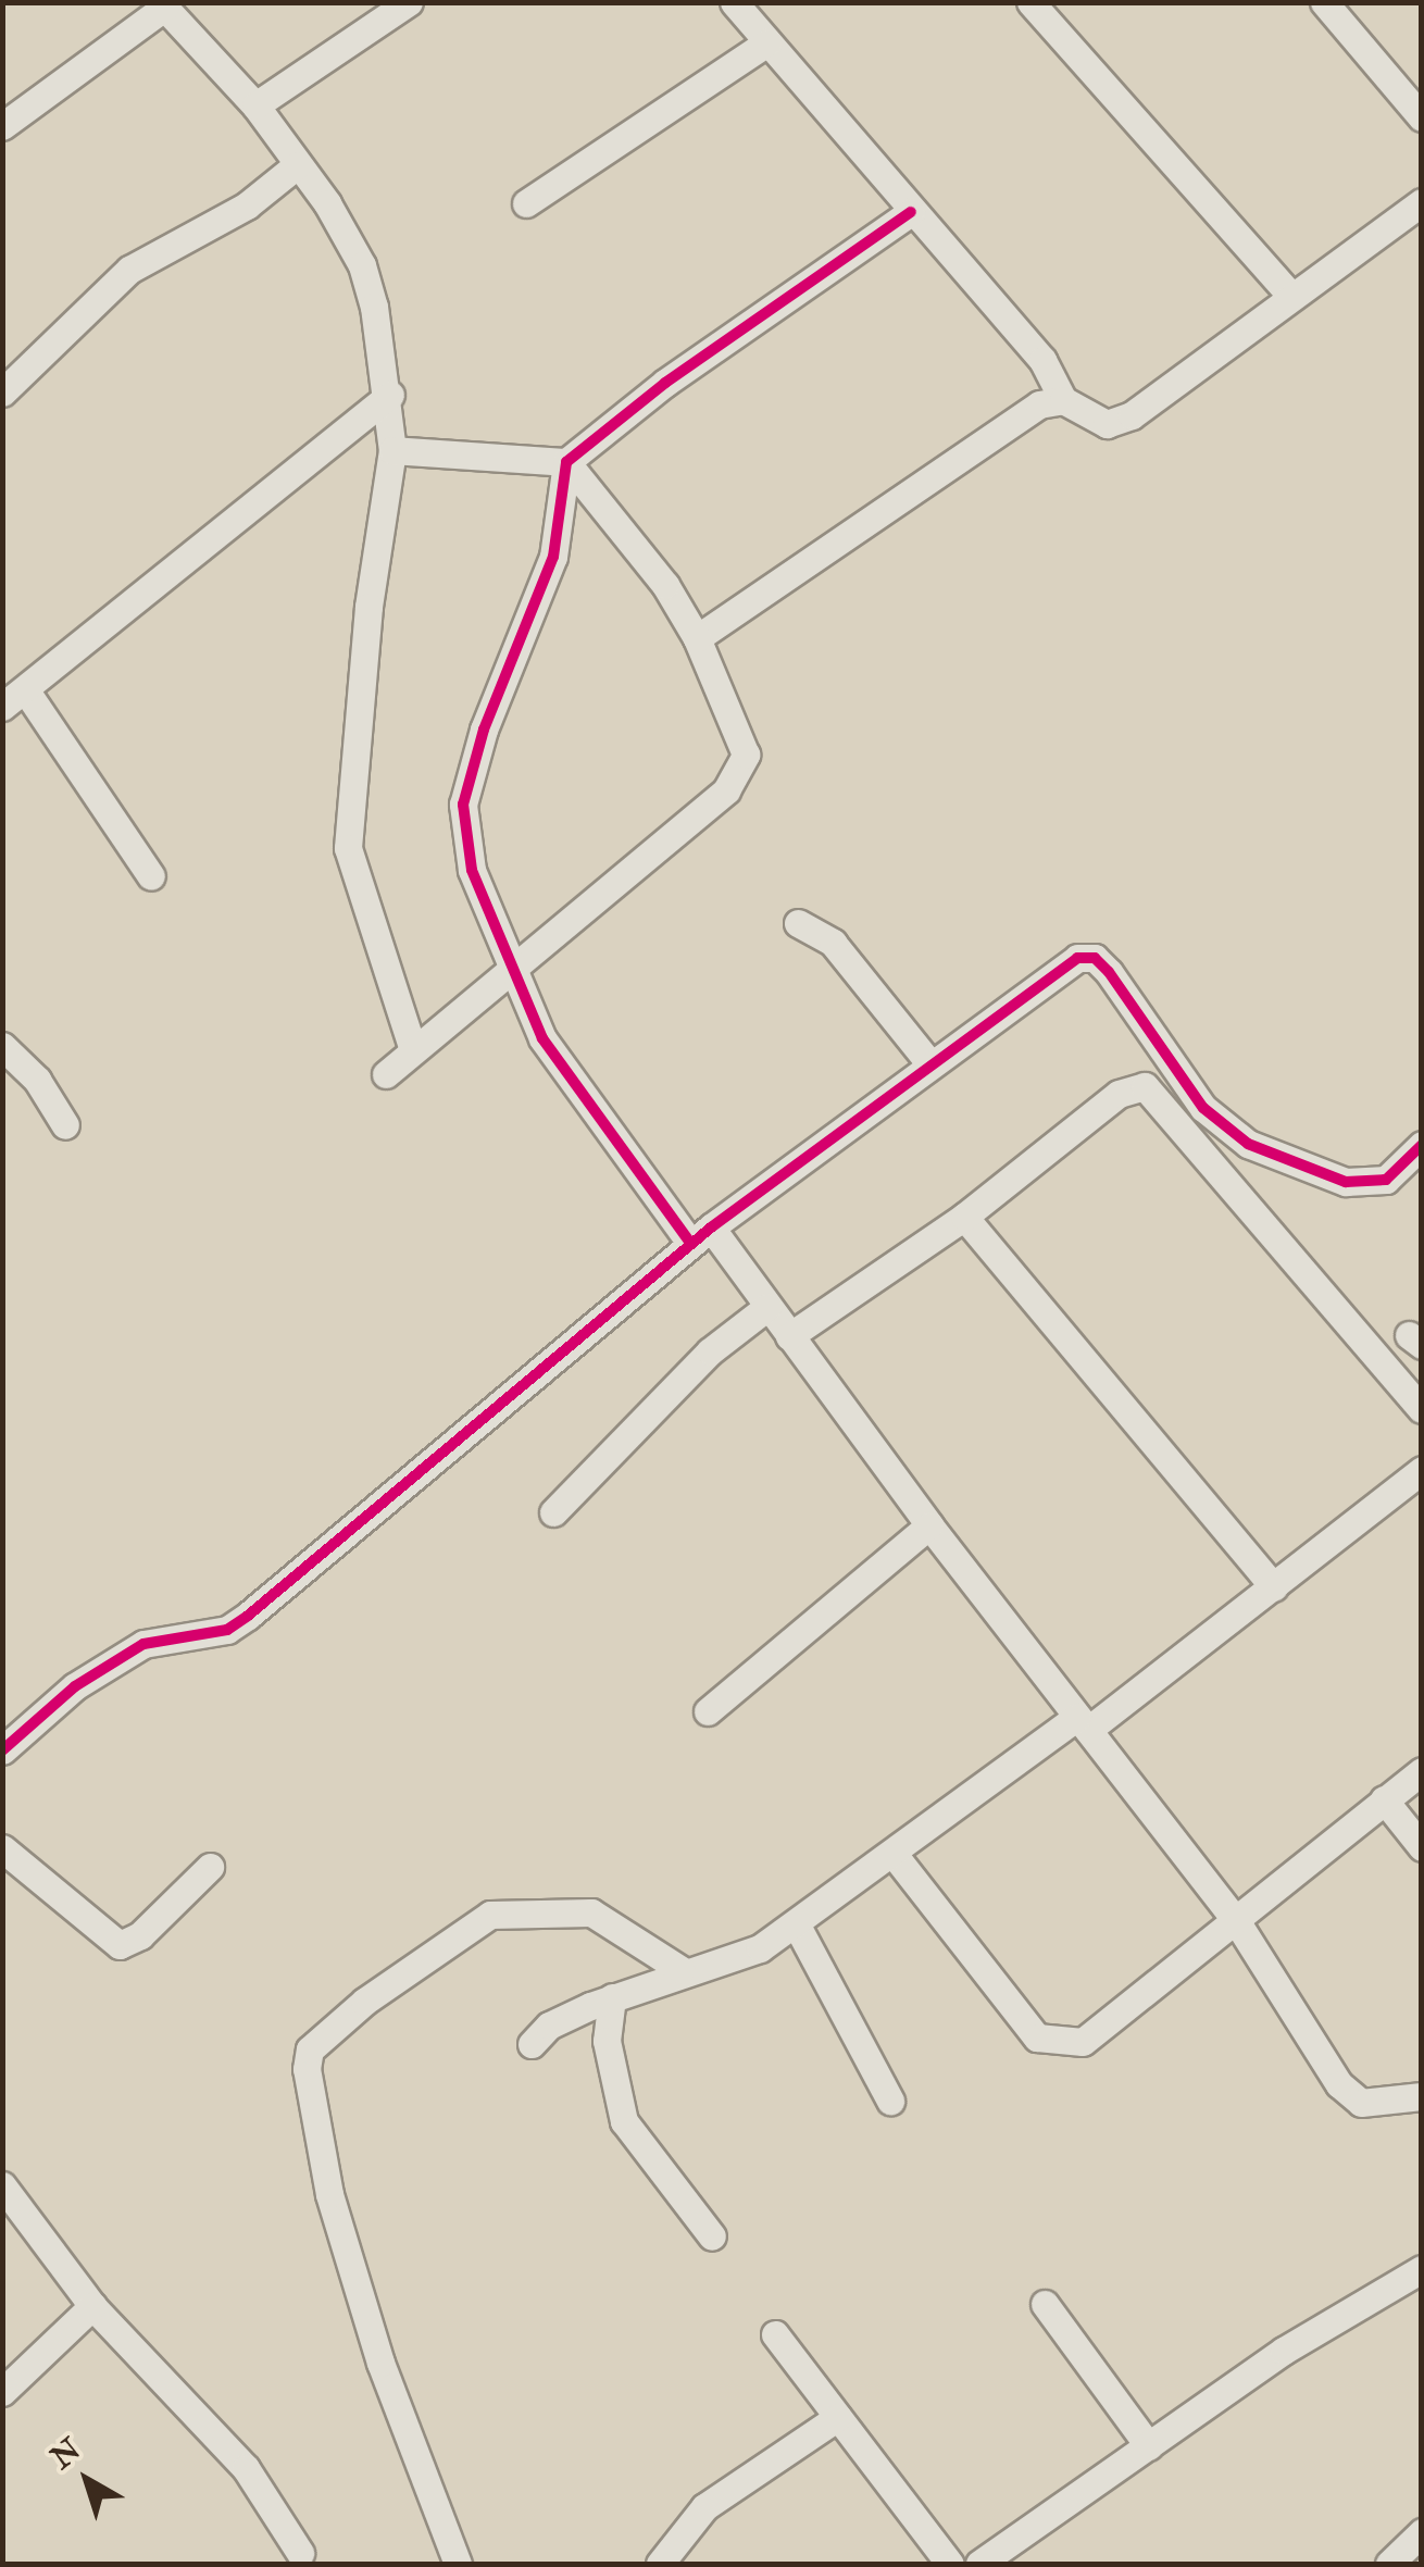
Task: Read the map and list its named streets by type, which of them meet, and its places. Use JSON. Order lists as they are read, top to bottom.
{
  "north": "top left"
}
